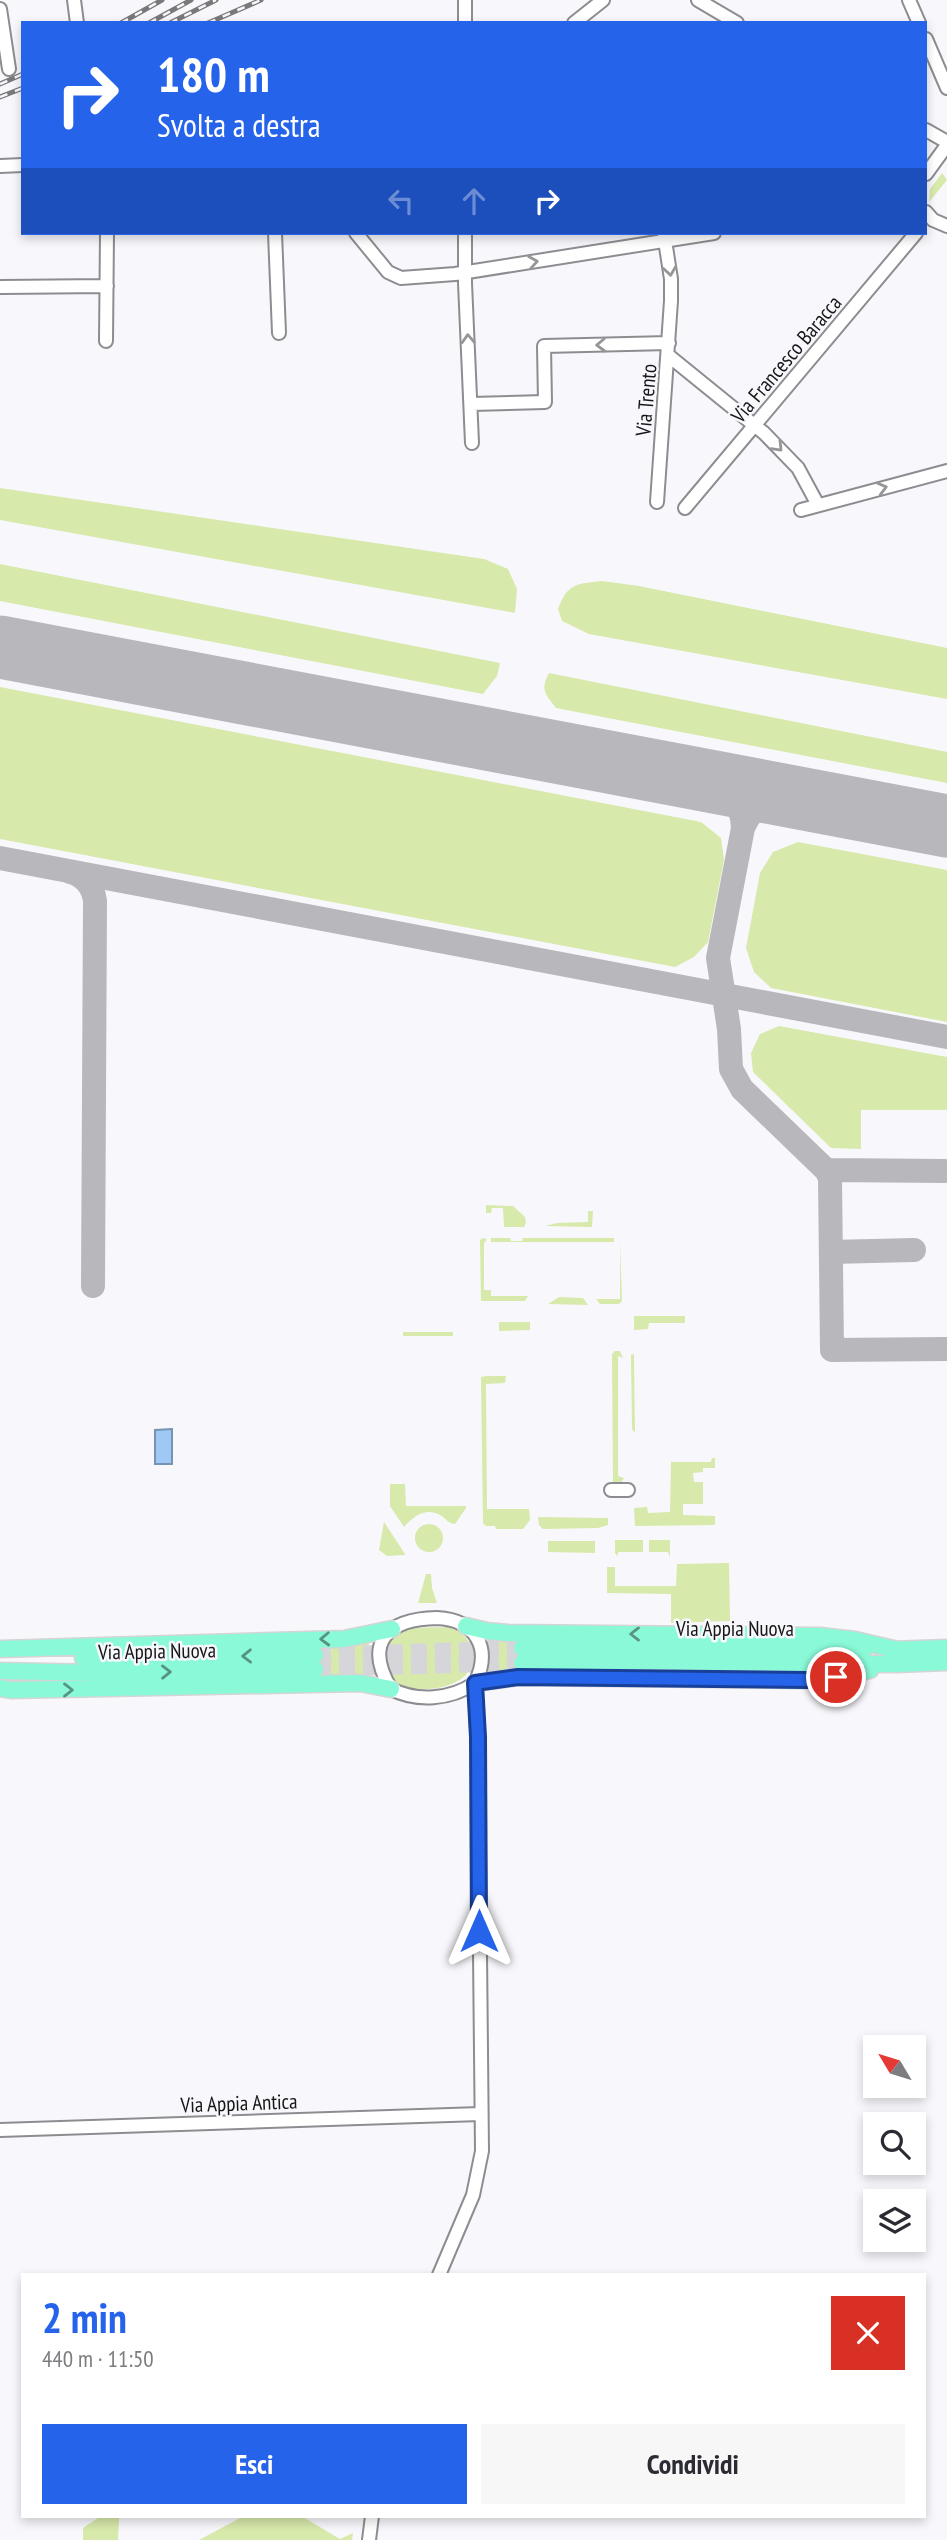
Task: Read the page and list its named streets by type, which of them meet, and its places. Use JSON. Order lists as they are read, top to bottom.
{
  "streets": {
    "main road": ["Via Appia Nuova"],
    "street": ["Via Francesco Baracca", "Via Trento", "Via Appia Antica"]
  },
  "one_way": ["Via Trento"],
  "north": "top left",
  "page": {
    "turn": ["180 m", "Svolta a destra"],
    "heading": ["2 min", "440 m · 11:50"],
    "buttons": ["Esci", "Condividi"]
  }
}
